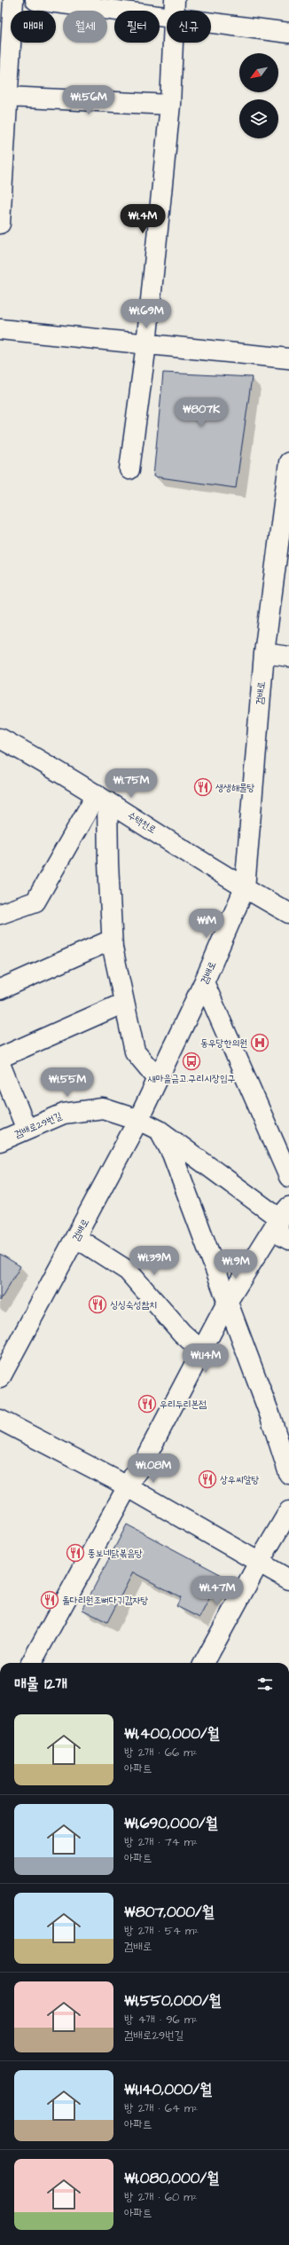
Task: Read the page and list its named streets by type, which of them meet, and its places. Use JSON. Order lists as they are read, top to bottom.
{
  "streets": {
    "street": ["검배로", "수택천로", "검배로29번길"]
  },
  "crossings": [
    ["검배로", "수택천로"],
    ["검배로", "검배로29번길"]
  ],
  "places": {
    "restaurant": [
      "생생해물탕",
      "싱싱숙성참치",
      "우리두리본점",
      "상우씨알탕",
      "뚱보네닭볶음탕",
      "돌다리원조뼈다귀감자탕"
    ],
    "hospital": ["동우당한의원"],
    "bus stop": ["새마을금고.구리시장입구"]
  },
  "north": "bottom left",
  "page": {
    "chip": [
      "매매",
      "월세",
      "필터",
      "신규"
    ],
    "price": [
      "₩1.56M",
      "₩1.4M",
      "₩1.69M",
      "₩807K",
      "₩1.75M",
      "₩1M",
      "₩1.55M",
      "₩1.39M",
      "₩1.9M",
      "₩1.14M",
      "₩1.08M",
      "₩1.47M"
    ],
    "heading": "매물 12개",
    "list": [
      {
        "name": "₩1,400,000/월",
        "note": "방 2개 · 66 m² · 아파트"
      },
      {
        "name": "₩1,690,000/월",
        "note": "방 2개 · 74 m² · 아파트"
      },
      {
        "name": "₩807,000/월",
        "note": "방 2개 · 54 m² · 검배로"
      },
      {
        "name": "₩1,550,000/월",
        "note": "방 4개 · 96 m² · 검배로29번길"
      },
      {
        "name": "₩1,140,000/월",
        "note": "방 2개 · 64 m² · 아파트"
      },
      {
        "name": "₩1,080,000/월",
        "note": "방 2개 · 60 m² · 아파트"
      }
    ]
  }
}
